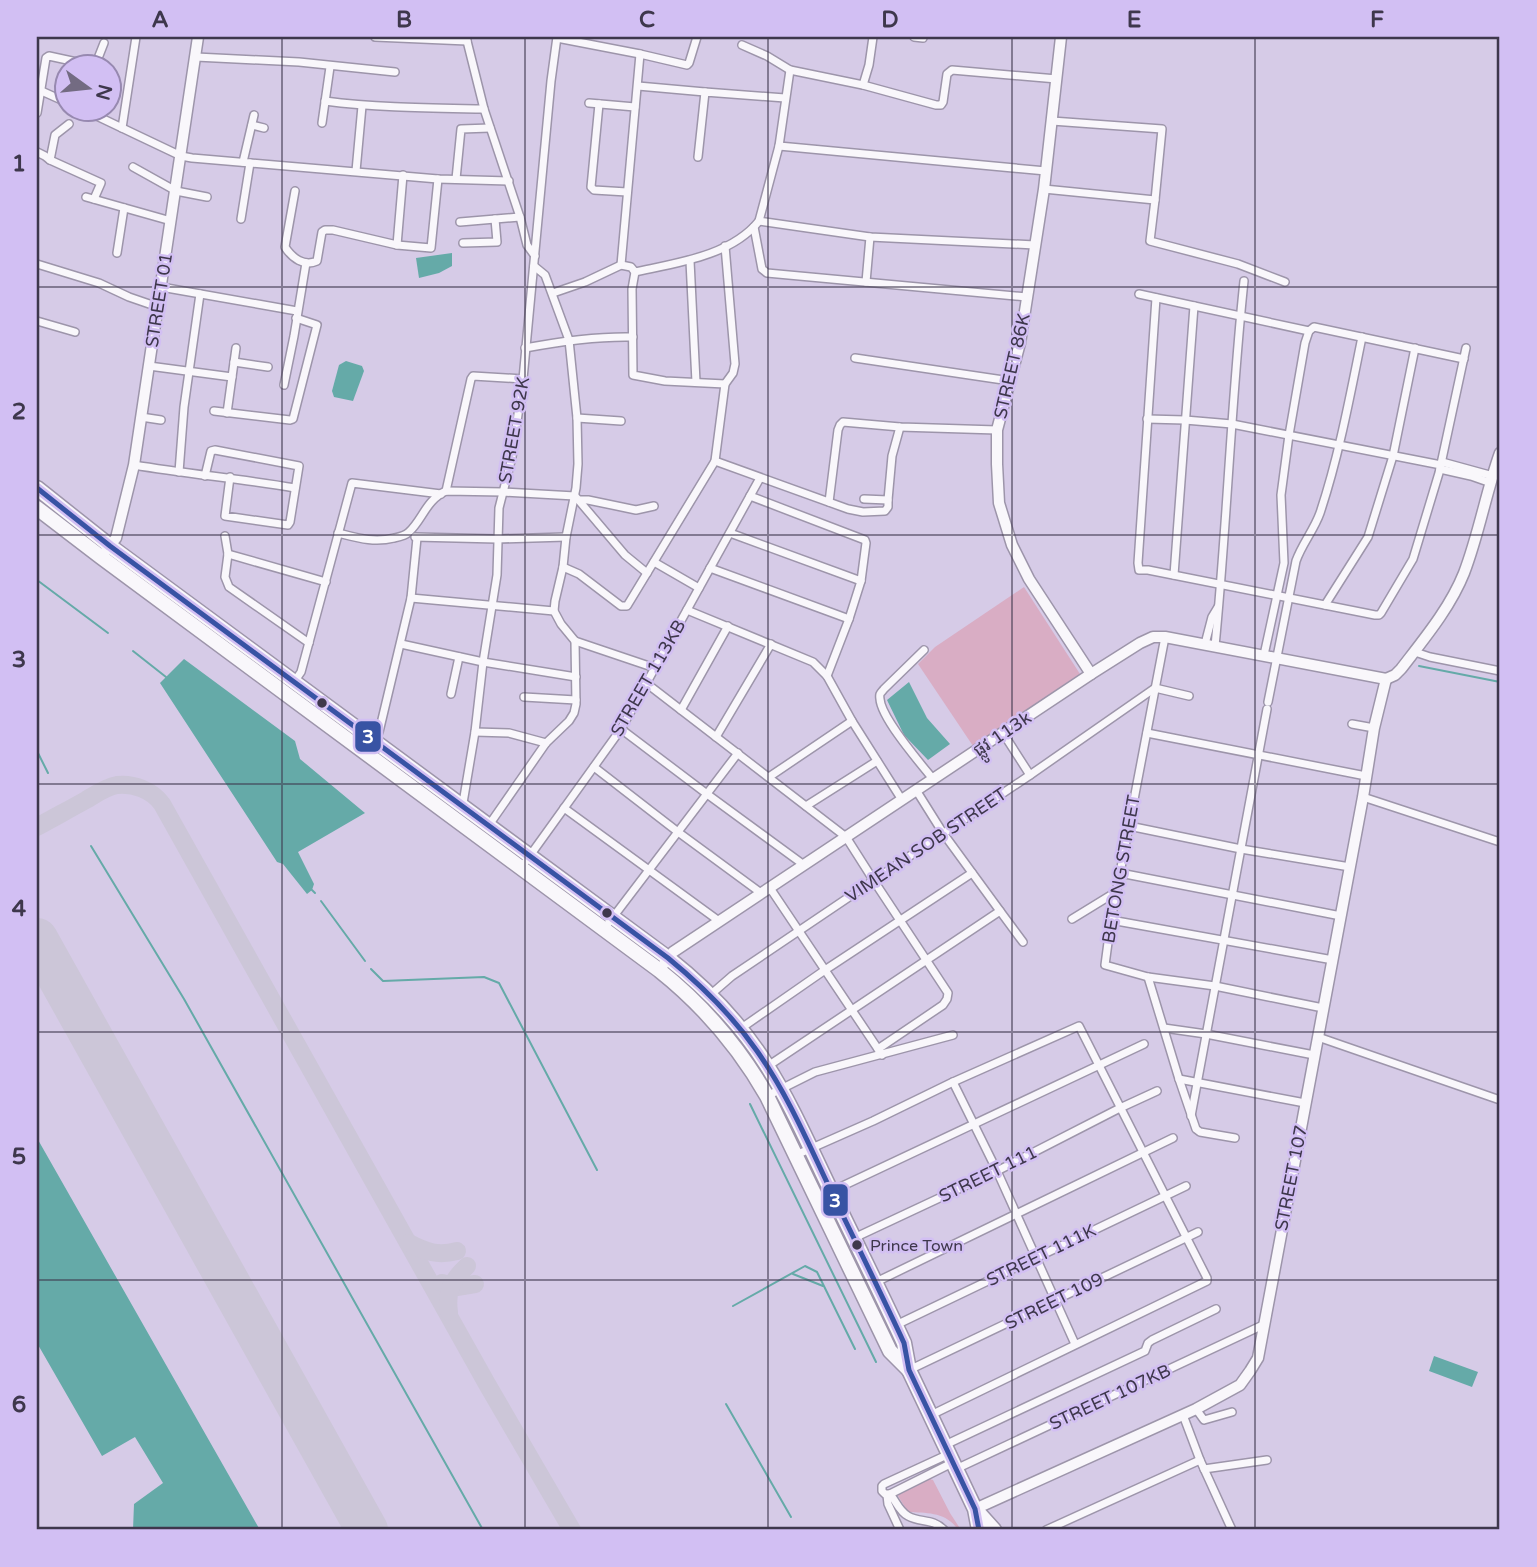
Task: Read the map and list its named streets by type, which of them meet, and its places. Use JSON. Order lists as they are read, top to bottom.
{
  "streets": {
    "street": [
      "STREET 01",
      "STREET 86K",
      "STREET 92K",
      "STREET 113KB",
      "ផ្លូវ 113k",
      "VIMEAN SOB STREET",
      "BETONG STREET",
      "STREET 111",
      "STREET 107",
      "STREET 111K",
      "STREET 109",
      "STREET 107KB"
    ]
  },
  "crossings": [
    ["STREET 86K", "ផ្លូវ 113k"],
    ["ផ្លូវ 113k", "BETONG STREET"],
    ["VIMEAN SOB STREET", "BETONG STREET"],
    ["BETONG STREET", "STREET 107"],
    ["STREET 107", "STREET 107KB"]
  ],
  "places": ["Prince Town"],
  "lines": ["transit line 3"],
  "north": "right",
  "grid": {
    "columns": [
      "A",
      "B",
      "C",
      "D",
      "E",
      "F"
    ],
    "rows": [
      "1",
      "2",
      "3",
      "4",
      "5",
      "6"
    ]
  }
}
